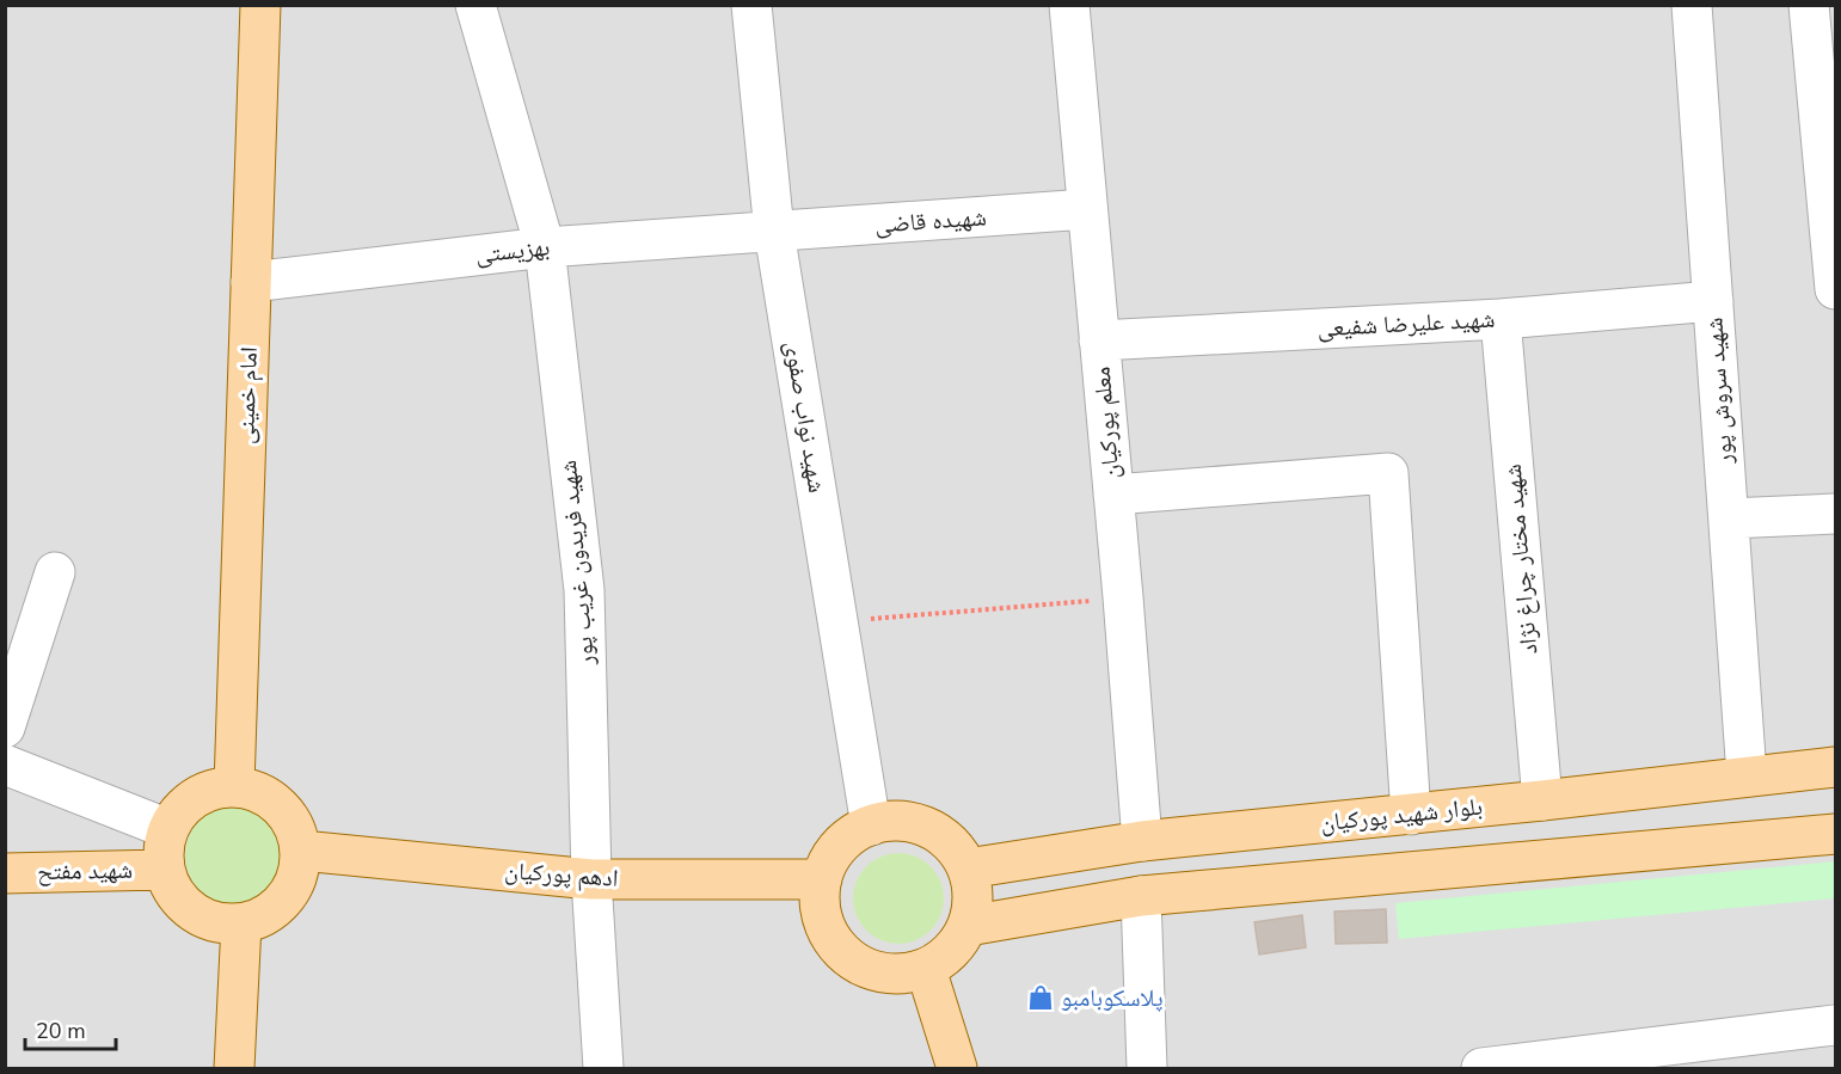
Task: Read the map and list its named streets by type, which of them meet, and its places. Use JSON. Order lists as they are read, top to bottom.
{
  "streets": {
    "main road": [
      "امام خمینی",
      "بلوار شهید پورکیان",
      "شهید مفتح",
      "ادهم پورکیان"
    ],
    "street": [
      "شهیده قاضی",
      "بهزیستی",
      "شهید علیرضا شفیعی",
      "شهید سروش پور",
      "شهید نواب صفوی",
      "معلم پورکیان",
      "شهید مختار چراغ نژاد",
      "شهید فریدون غریب پور"
    ]
  },
  "crossings": [
    ["شهیده قاضی", "بهزیستی"],
    ["شهیده قاضی", "شهید نواب صفوی"],
    ["شهیده قاضی", "معلم پورکیان"],
    ["بهزیستی", "امام خمینی"],
    ["بهزیستی", "شهید نواب صفوی"],
    ["بهزیستی", "شهید فریدون غریب پور"],
    ["شهید علیرضا شفیعی", "شهید سروش پور"],
    ["شهید علیرضا شفیعی", "معلم پورکیان"],
    ["شهید علیرضا شفیعی", "شهید مختار چراغ نژاد"],
    ["شهید سروش پور", "بلوار شهید پورکیان"],
    ["امام خمینی", "شهید مفتح"],
    ["امام خمینی", "ادهم پورکیان"],
    ["شهید نواب صفوی", "بلوار شهید پورکیان"],
    ["شهید نواب صفوی", "ادهم پورکیان"],
    ["معلم پورکیان", "بلوار شهید پورکیان"],
    ["شهید مختار چراغ نژاد", "بلوار شهید پورکیان"],
    ["شهید فریدون غریب پور", "ادهم پورکیان"],
    ["بلوار شهید پورکیان", "ادهم پورکیان"],
    ["شهید مفتح", "ادهم پورکیان"]
  ],
  "places": {
    "shop": ["پلاسکوبامبو"]
  },
  "scale_bar": "20 m"
}
